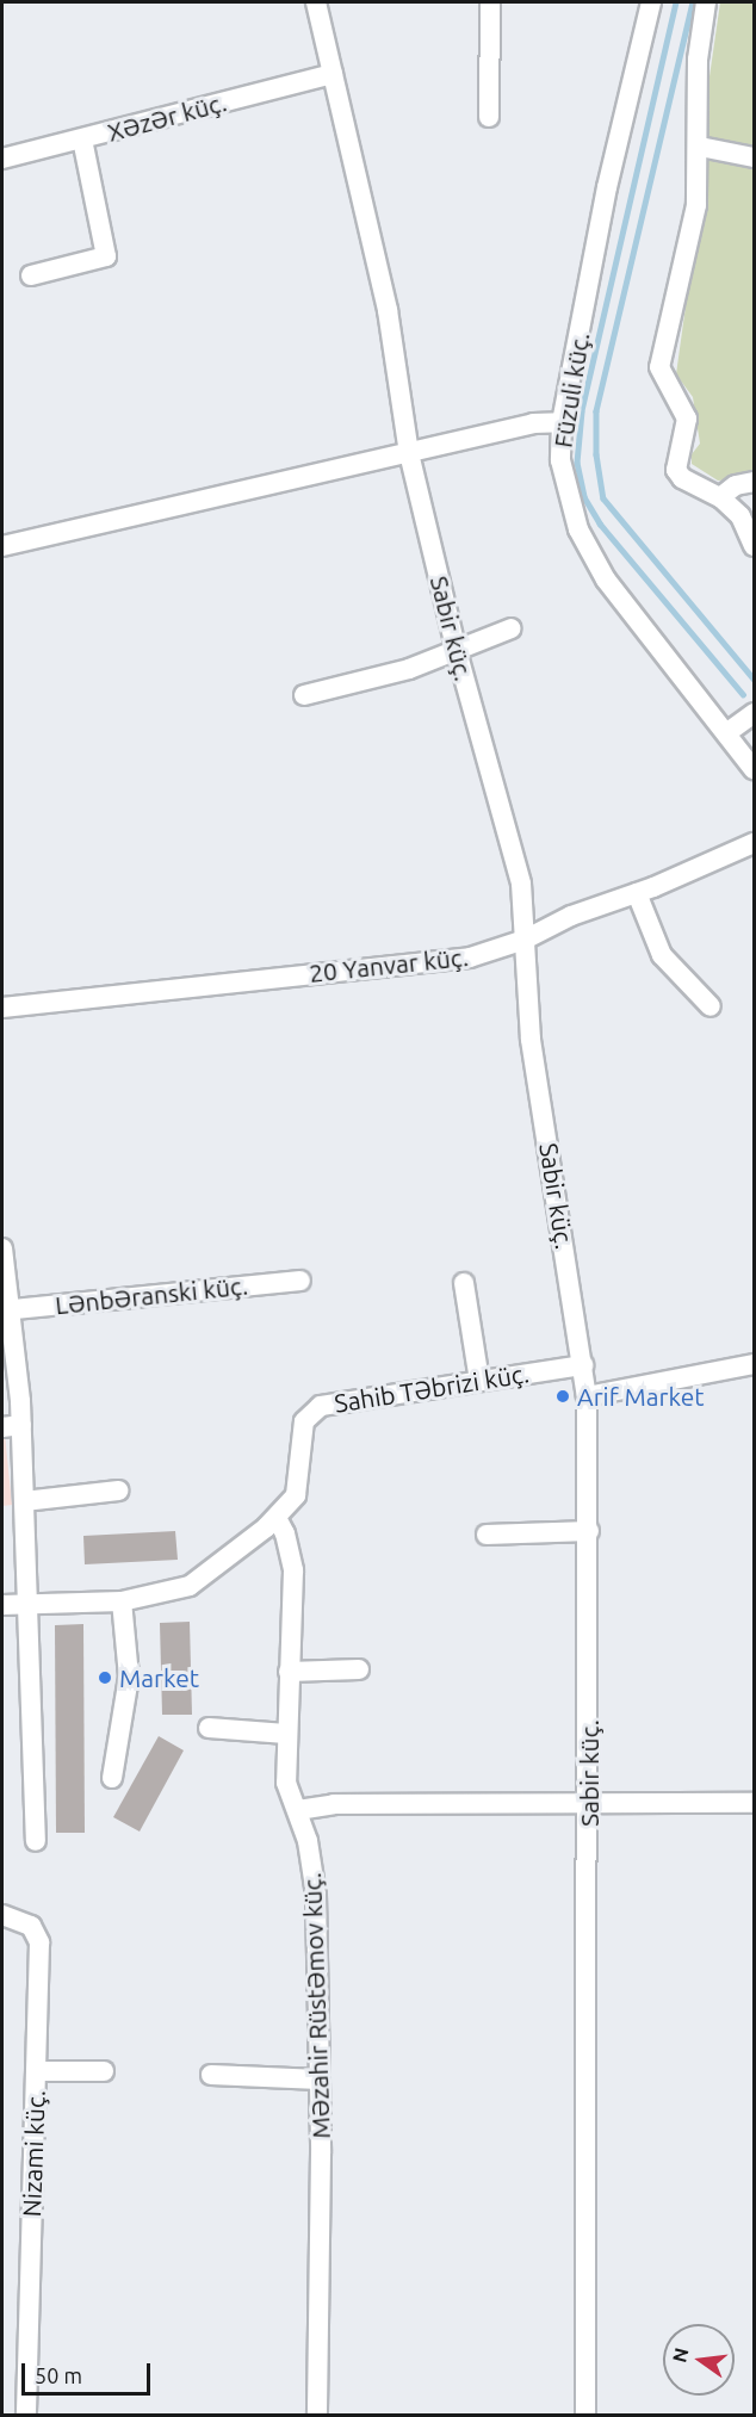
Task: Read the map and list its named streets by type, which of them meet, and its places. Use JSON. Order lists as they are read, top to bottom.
{
  "streets": {
    "street": [
      "Xəzər küç.",
      "Füzuli küç.",
      "Sabir küç.",
      "20 Yanvar küç.",
      "Lənbəranski küç.",
      "Sahib Təbrizi küç.",
      "Məzahir Rüstəmov küç.",
      "Nizami küç."
    ]
  },
  "crossings": [
    ["Xəzər küç.", "Sabir küç."],
    ["Sabir küç.", "20 Yanvar küç."],
    ["Sabir küç.", "Sahib Təbrizi küç."],
    ["Sahib Təbrizi küç.", "Məzahir Rüstəmov küç."]
  ],
  "places": ["Arif Market", "Market"],
  "scale_bar": "50 m",
  "north": "left"
}
